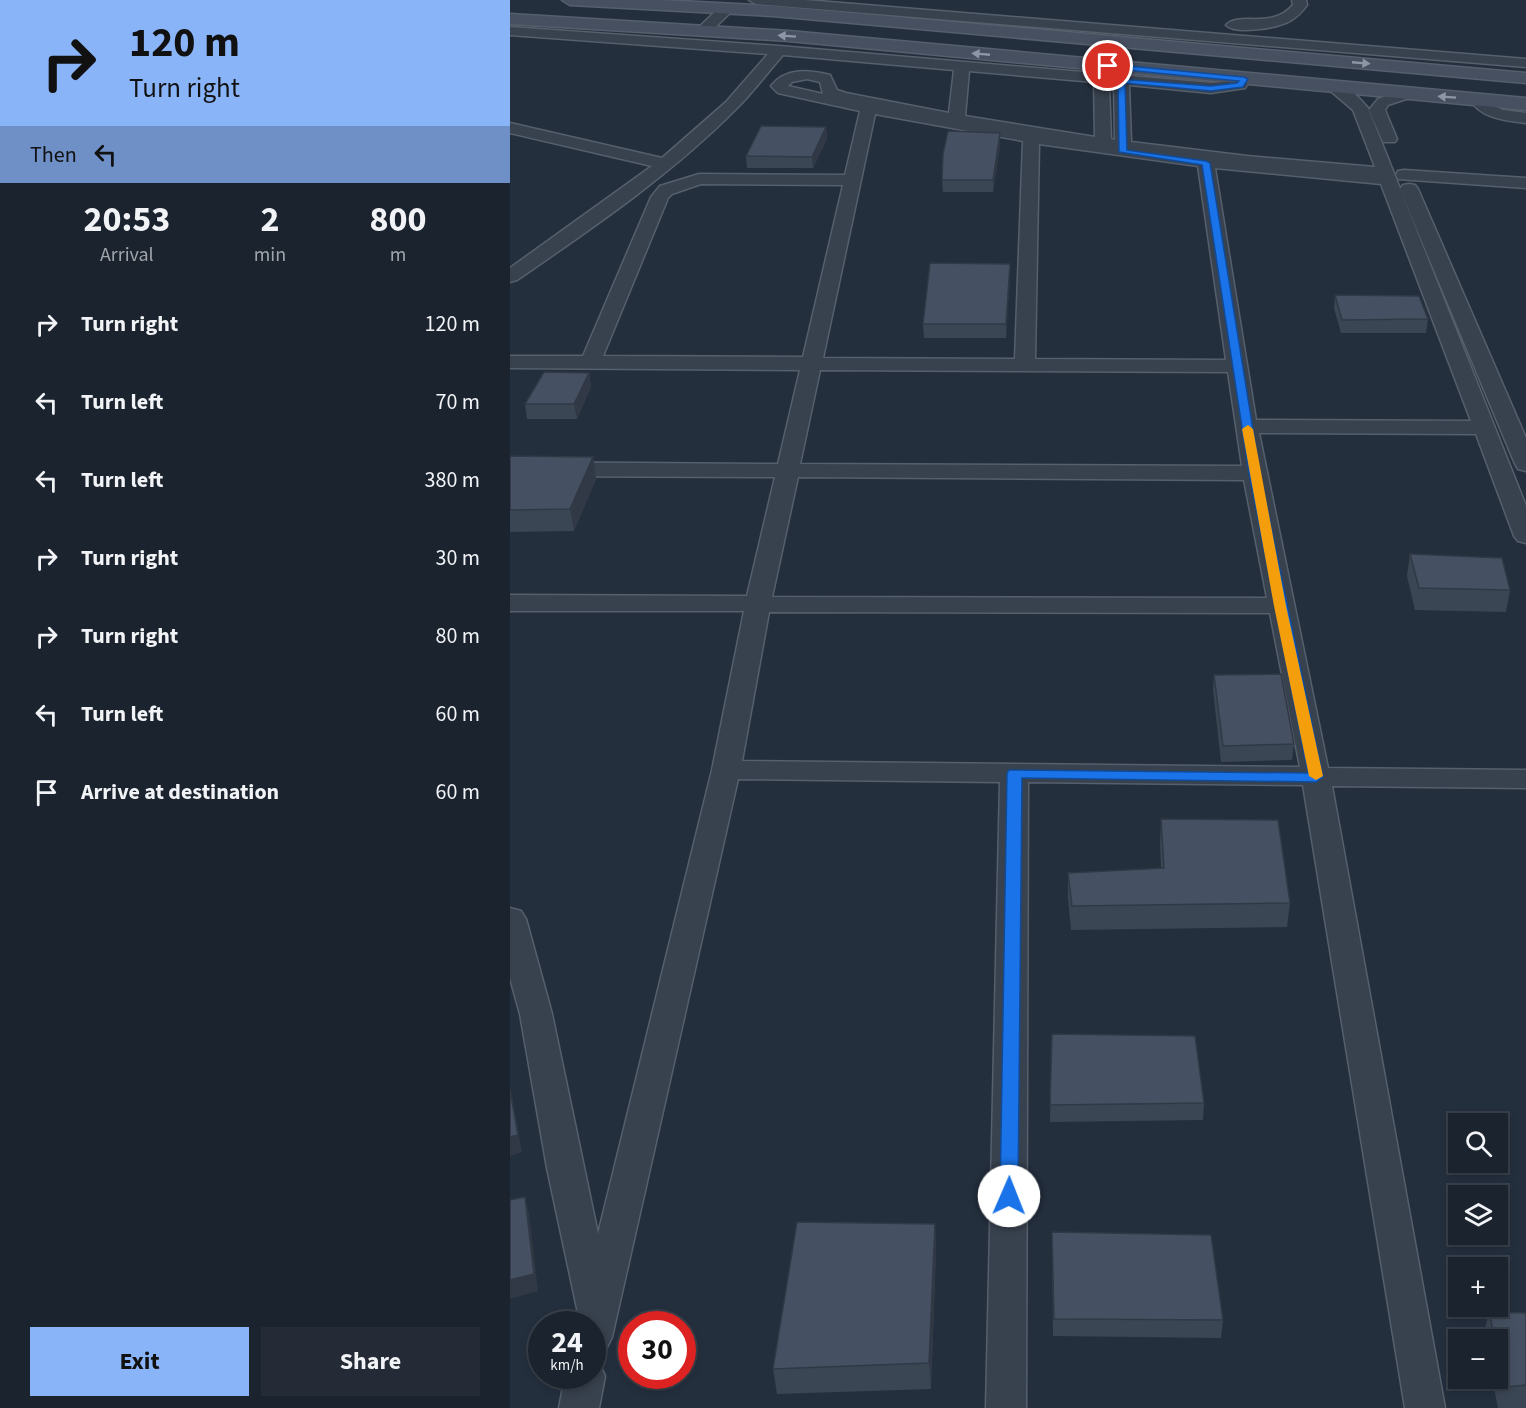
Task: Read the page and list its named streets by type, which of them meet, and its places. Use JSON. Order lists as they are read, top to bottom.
{
  "page": {
    "turn": ["120 m", "Turn right"],
    "then": "Then",
    "eta": [
      "20:53",
      "Arrival",
      "2",
      "min",
      "800",
      "m"
    ],
    "list": [
      {
        "name": "Turn right",
        "value": "120 m"
      },
      {
        "name": "Turn left",
        "value": "70 m"
      },
      {
        "name": "Turn left",
        "value": "380 m"
      },
      {
        "name": "Turn right",
        "value": "30 m"
      },
      {
        "name": "Turn right",
        "value": "80 m"
      },
      {
        "name": "Turn left",
        "value": "60 m"
      },
      {
        "name": "Arrive at destination",
        "value": "60 m"
      }
    ],
    "map_buttons": ["+", "−"],
    "speed": "24 km/h",
    "limit": "30",
    "buttons": ["Exit", "Share"]
  }
}
